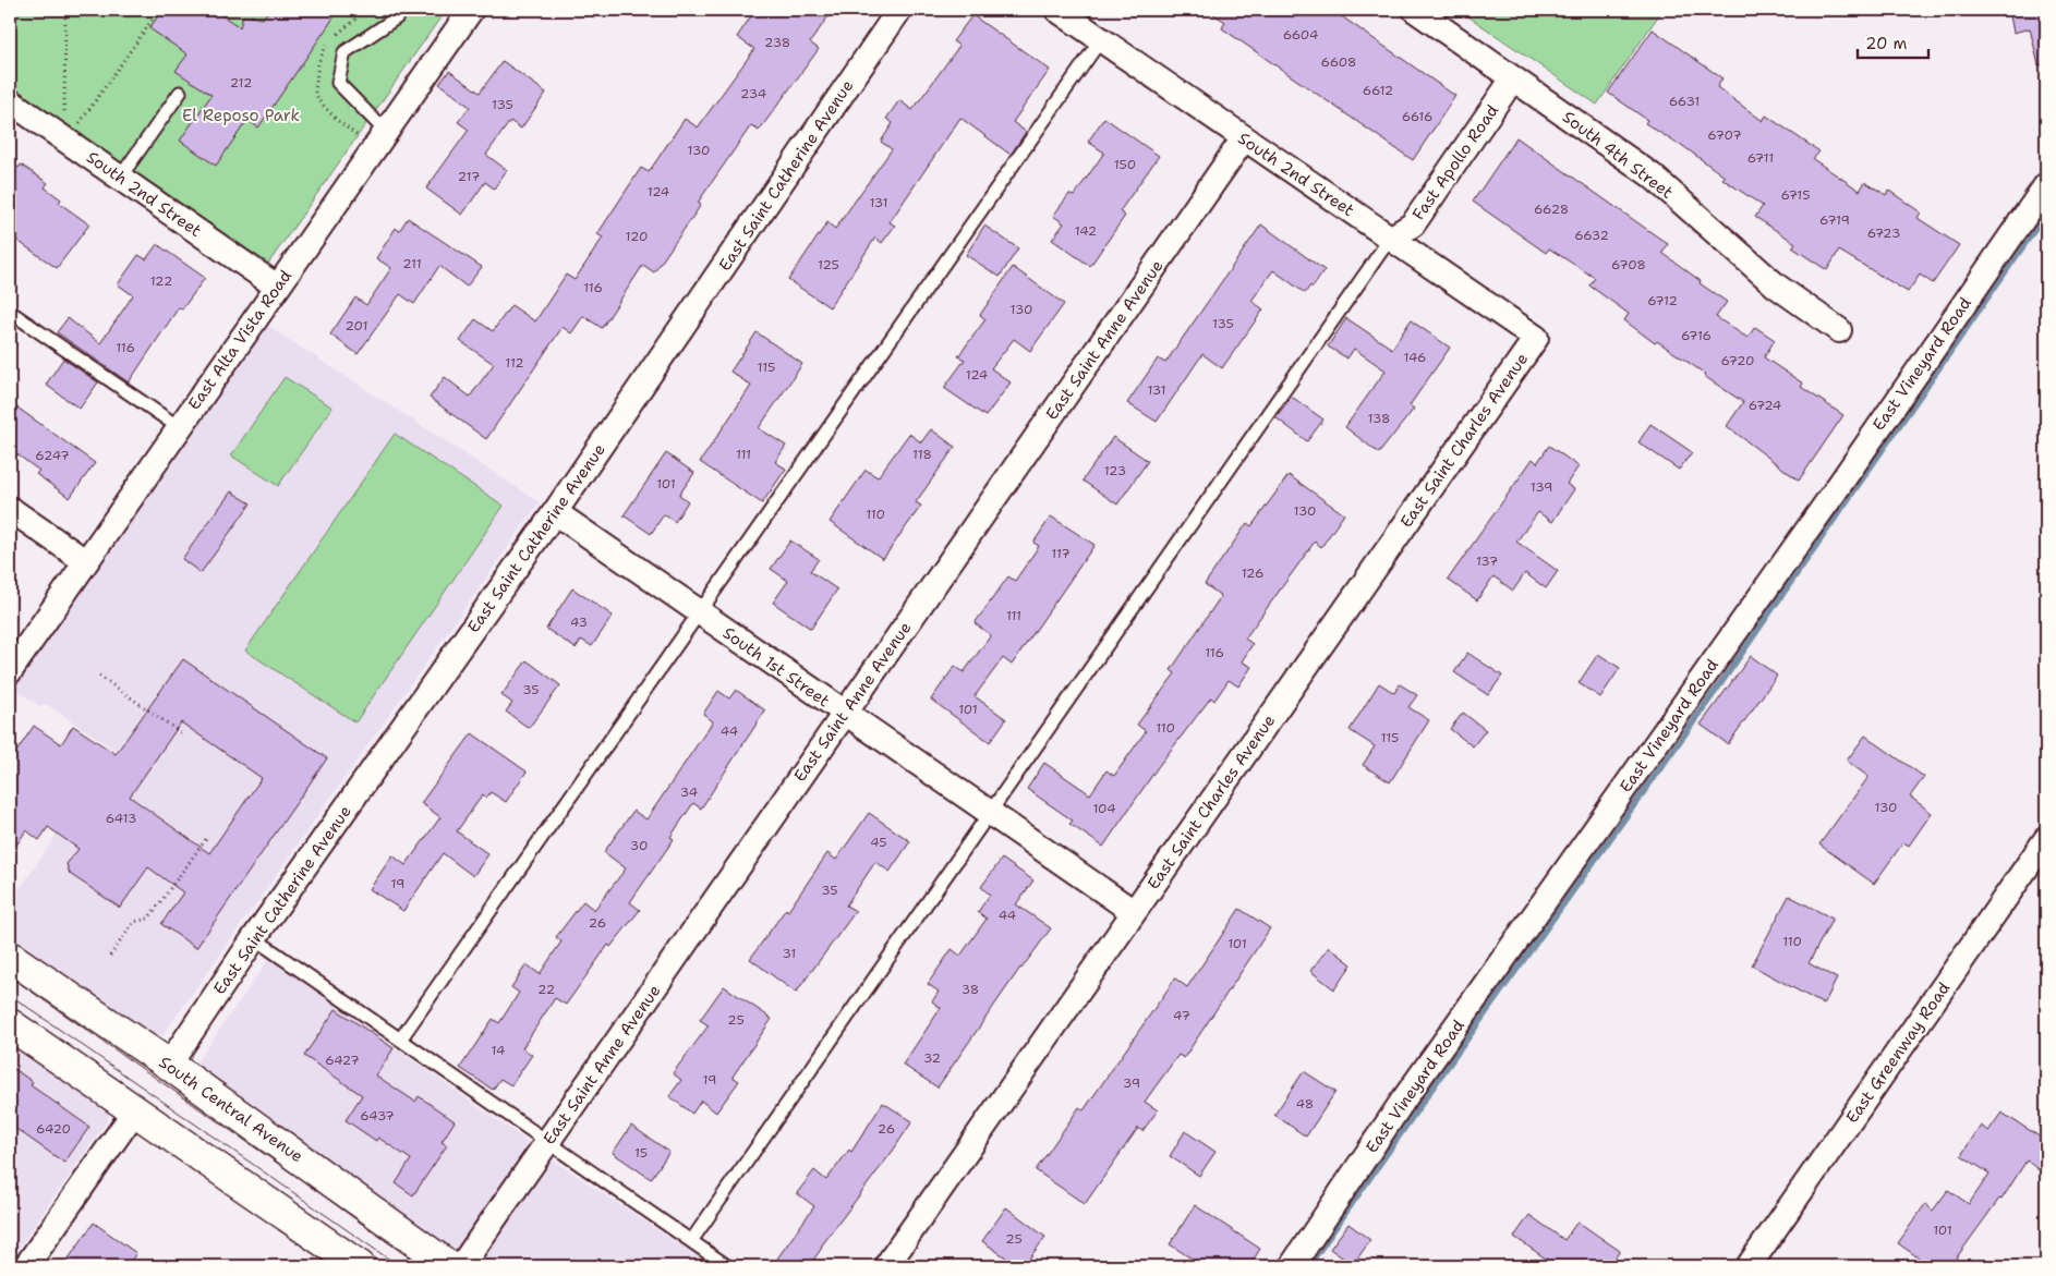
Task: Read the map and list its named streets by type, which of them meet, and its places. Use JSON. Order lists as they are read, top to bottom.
{
  "streets": {
    "main road": ["South Central Avenue"],
    "street": [
      "South 4th Street",
      "Fast Apollo Road",
      "South 2nd Street",
      "East Saint Catherine Avenue",
      "East Alta Vista Road",
      "East Saint Anne Avenue",
      "East Vineyard Road",
      "East Saint Charles Avenue",
      "South 1st Street",
      "East Greenway Road"
    ]
  },
  "crossings": [
    ["South 4th Street", "Fast Apollo Road"],
    ["Fast Apollo Road", "South 2nd Street"],
    ["South 2nd Street", "East Alta Vista Road"],
    ["South 2nd Street", "East Saint Anne Avenue"],
    ["South 2nd Street", "East Saint Charles Avenue"],
    ["East Saint Catherine Avenue", "South 1st Street"],
    ["East Saint Catherine Avenue", "South Central Avenue"],
    ["East Saint Anne Avenue", "South 1st Street"],
    ["East Saint Charles Avenue", "South 1st Street"]
  ],
  "parks": ["El Reposo Park"],
  "house_numbers": [
    "6604",
    "238",
    "6608",
    "212",
    "6612",
    "234",
    "6631",
    "135",
    "6616",
    "6707",
    "130",
    "6711",
    "150",
    "217",
    "124",
    "6715",
    "131",
    "6628",
    "6719",
    "142",
    "6723",
    "6632",
    "120",
    "211",
    "125",
    "6708",
    "122",
    "116",
    "6712",
    "130",
    "135",
    "201",
    "6716",
    "116",
    "146",
    "6720",
    "112",
    "115",
    "124",
    "131",
    "6724",
    "138",
    "111",
    "118",
    "6247",
    "123",
    "101",
    "139",
    "130",
    "110",
    "117",
    "137",
    "126",
    "111",
    "43",
    "116",
    "35",
    "101",
    "110",
    "44",
    "115",
    "34",
    "130",
    "104",
    "6413",
    "45",
    "30",
    "19",
    "35",
    "44",
    "26",
    "110",
    "101",
    "31",
    "22",
    "38",
    "47",
    "25",
    "14",
    "32",
    "6427",
    "19",
    "39",
    "48",
    "6437",
    "6420",
    "26",
    "15",
    "101",
    "25"
  ],
  "scale_bar": "20 m"
}
